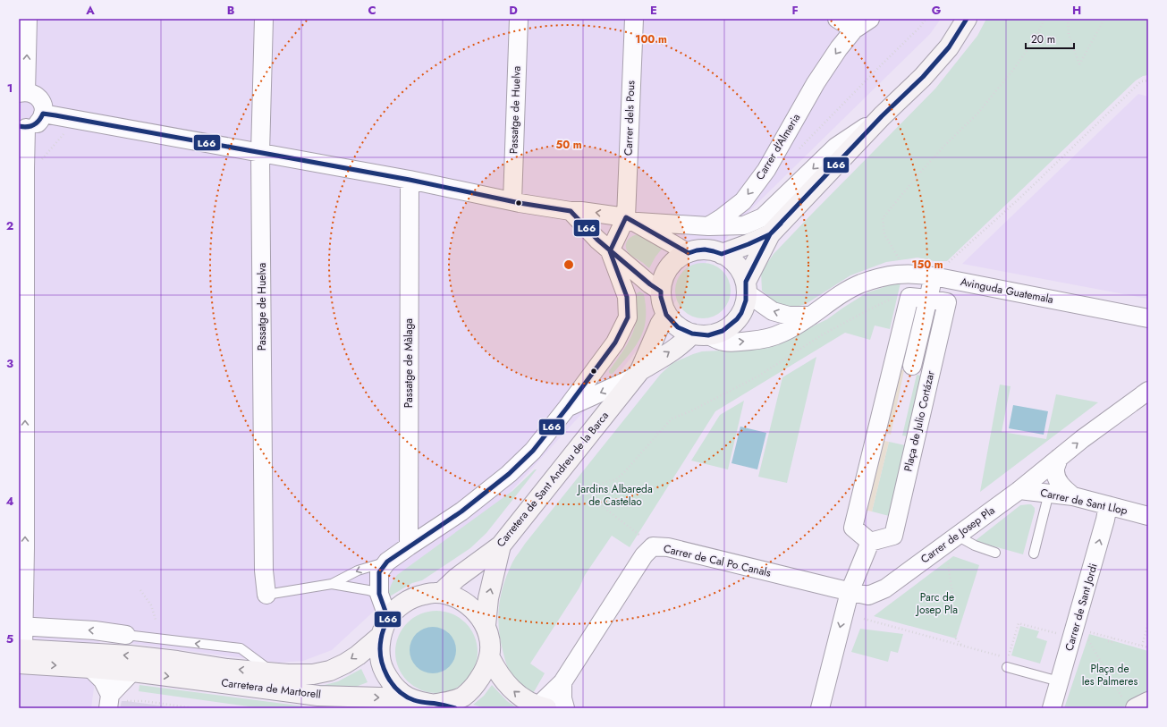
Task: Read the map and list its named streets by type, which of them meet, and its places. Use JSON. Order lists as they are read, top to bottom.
{
  "streets": {
    "main road": ["Carretera de Sant Andreu de la Barca", "Carretera de Martorell"],
    "street": [
      "Passatge de Huelva",
      "Carrer dels Pous",
      "Carrer d'Almeria",
      "Avinguda Guatemala",
      "Passatge de Màlaga",
      "Plaça de Julio Cortázar",
      "Carrer de Sant Llop",
      "Carrer de Josep Pla",
      "Carrer de Cal Po Canals",
      "Carrer de Sant Jordi"
    ]
  },
  "crossings": [
    ["Avinguda Guatemala", "Carretera de Sant Andreu de la Barca"],
    ["Carretera de Sant Andreu de la Barca", "Carretera de Martorell"],
    ["Carrer de Sant Llop", "Carrer de Josep Pla"],
    ["Carrer de Sant Llop", "Carrer de Sant Jordi"],
    ["Carrer de Josep Pla", "Carrer de Cal Po Canals"],
    ["Carrer de Cal Po Canals", "Carretera de Martorell"]
  ],
  "one_way": ["Carrer d'Almeria", "Carrer de Sant Jordi"],
  "parks": ["Jardins Albareda de Castelao", "Parc de Josep Pla", "Plaça de les Palmeres"],
  "lines": ["transit line L66"],
  "scale_bar": "20 m",
  "grid": {
    "columns": [
      "A",
      "B",
      "C",
      "D",
      "E",
      "F",
      "G",
      "H"
    ],
    "rows": [
      "1",
      "2",
      "3",
      "4",
      "5"
    ]
  },
  "rings": ["100 m", "50 m", "150 m"]
}
